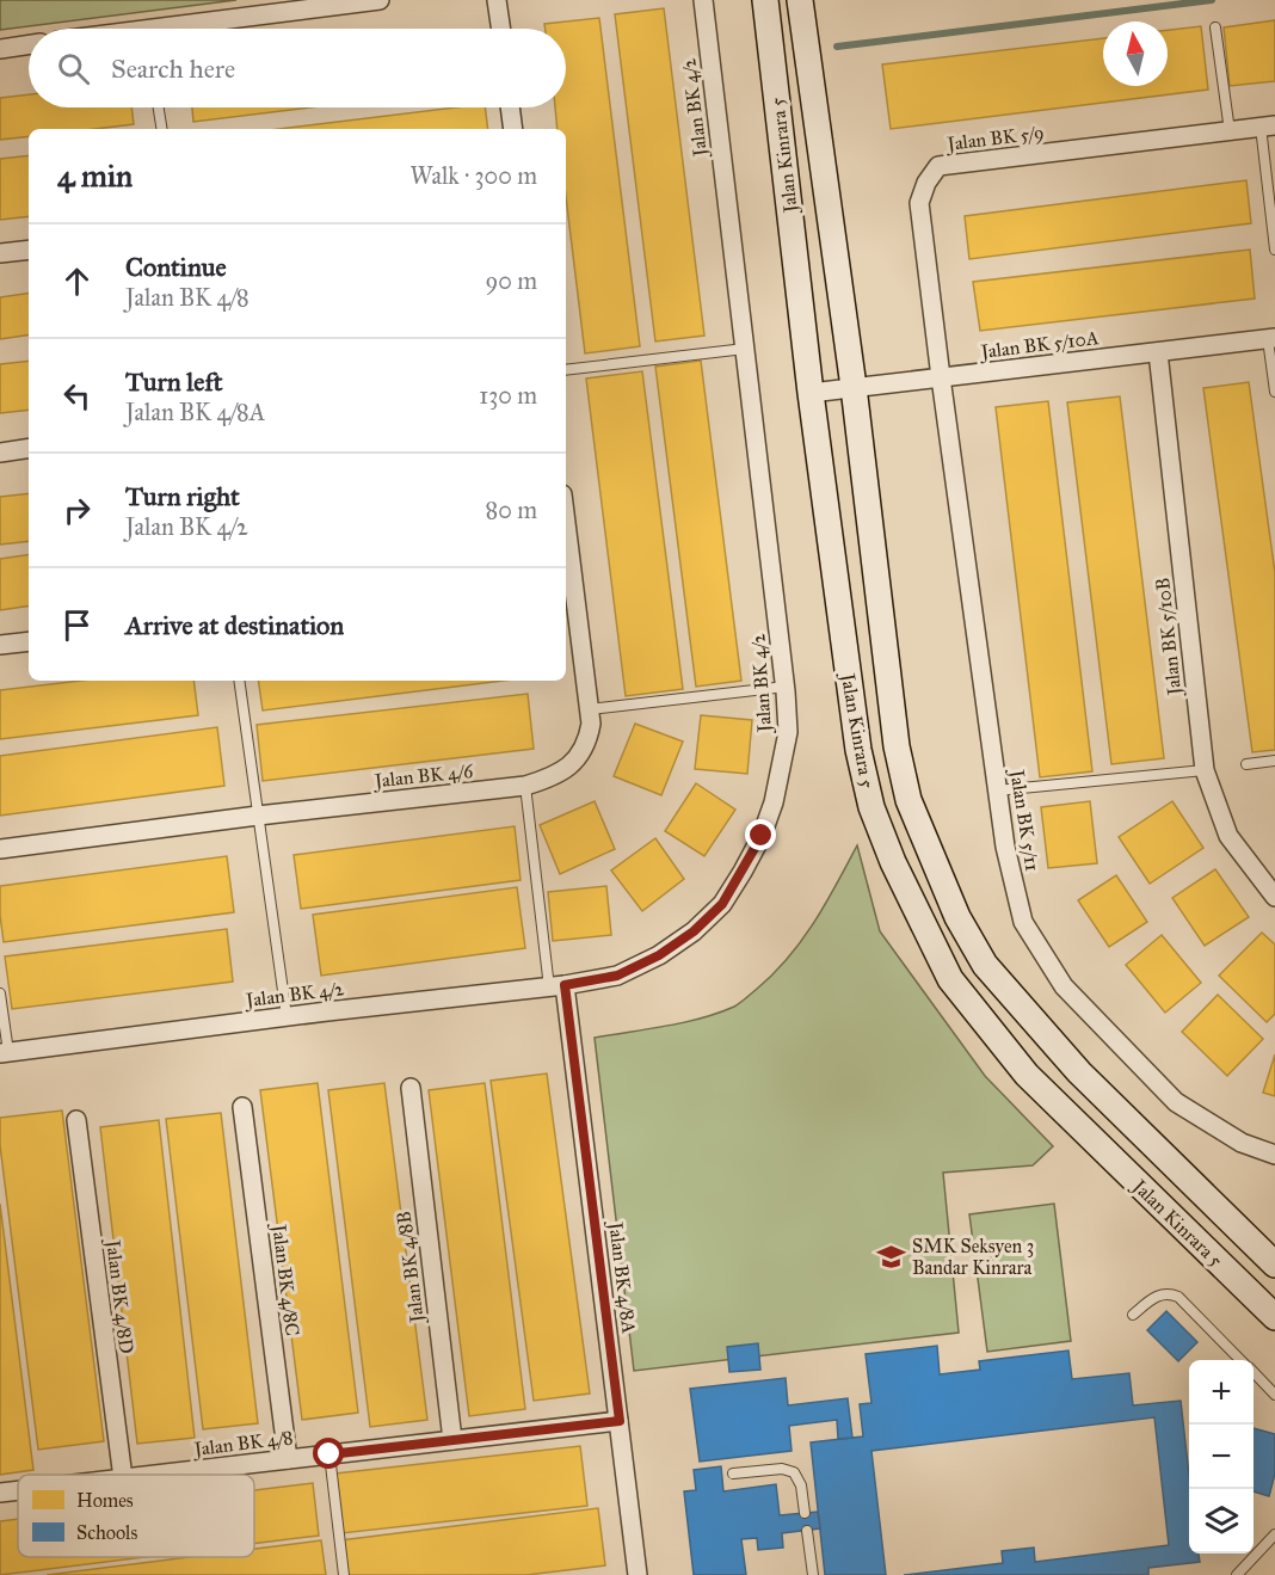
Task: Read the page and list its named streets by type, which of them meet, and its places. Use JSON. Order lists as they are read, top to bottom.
{
  "streets": {
    "main road": ["Jalan Kinrara 5"],
    "street": [
      "Jalan BK 4/2",
      "Jalan BK 5/9",
      "Jalan BK 5/10A",
      "Jalan BK 5/10B",
      "Jalan BK 4/6",
      "Jalan BK 5/11",
      "Jalan BK 4/8B",
      "Jalan BK 4/8A",
      "Jalan BK 4/8C",
      "Jalan BK 4/8D",
      "Jalan BK 4/8"
    ]
  },
  "crossings": [
    ["Jalan BK 4/2", "Jalan BK 4/8A"],
    ["Jalan BK 5/9", "Jalan BK 5/10A"],
    ["Jalan BK 5/9", "Jalan BK 5/11"],
    ["Jalan Kinrara 5", "Jalan BK 5/10A"],
    ["Jalan BK 5/10A", "Jalan BK 5/10B"],
    ["Jalan BK 5/10A", "Jalan BK 5/11"],
    ["Jalan BK 4/8B", "Jalan BK 4/8"],
    ["Jalan BK 4/8A", "Jalan BK 4/8"],
    ["Jalan BK 4/8C", "Jalan BK 4/8"]
  ],
  "places": {
    "school or university": ["SMK Seksyen 3 Bandar Kinrara"]
  },
  "legend": ["Homes", "Schools"],
  "north": "top",
  "page": {
    "search": "Search here",
    "heading": ["4 min", "Walk · 300 m"],
    "list": [
      ["Continue", "Jalan BK 4/8", "90 m"],
      ["Turn left", "Jalan BK 4/8A", "130 m"],
      ["Turn right", "Jalan BK 4/2", "80 m"],
      "Arrive at destination"
    ],
    "map_buttons": ["+", "−"]
  }
}
